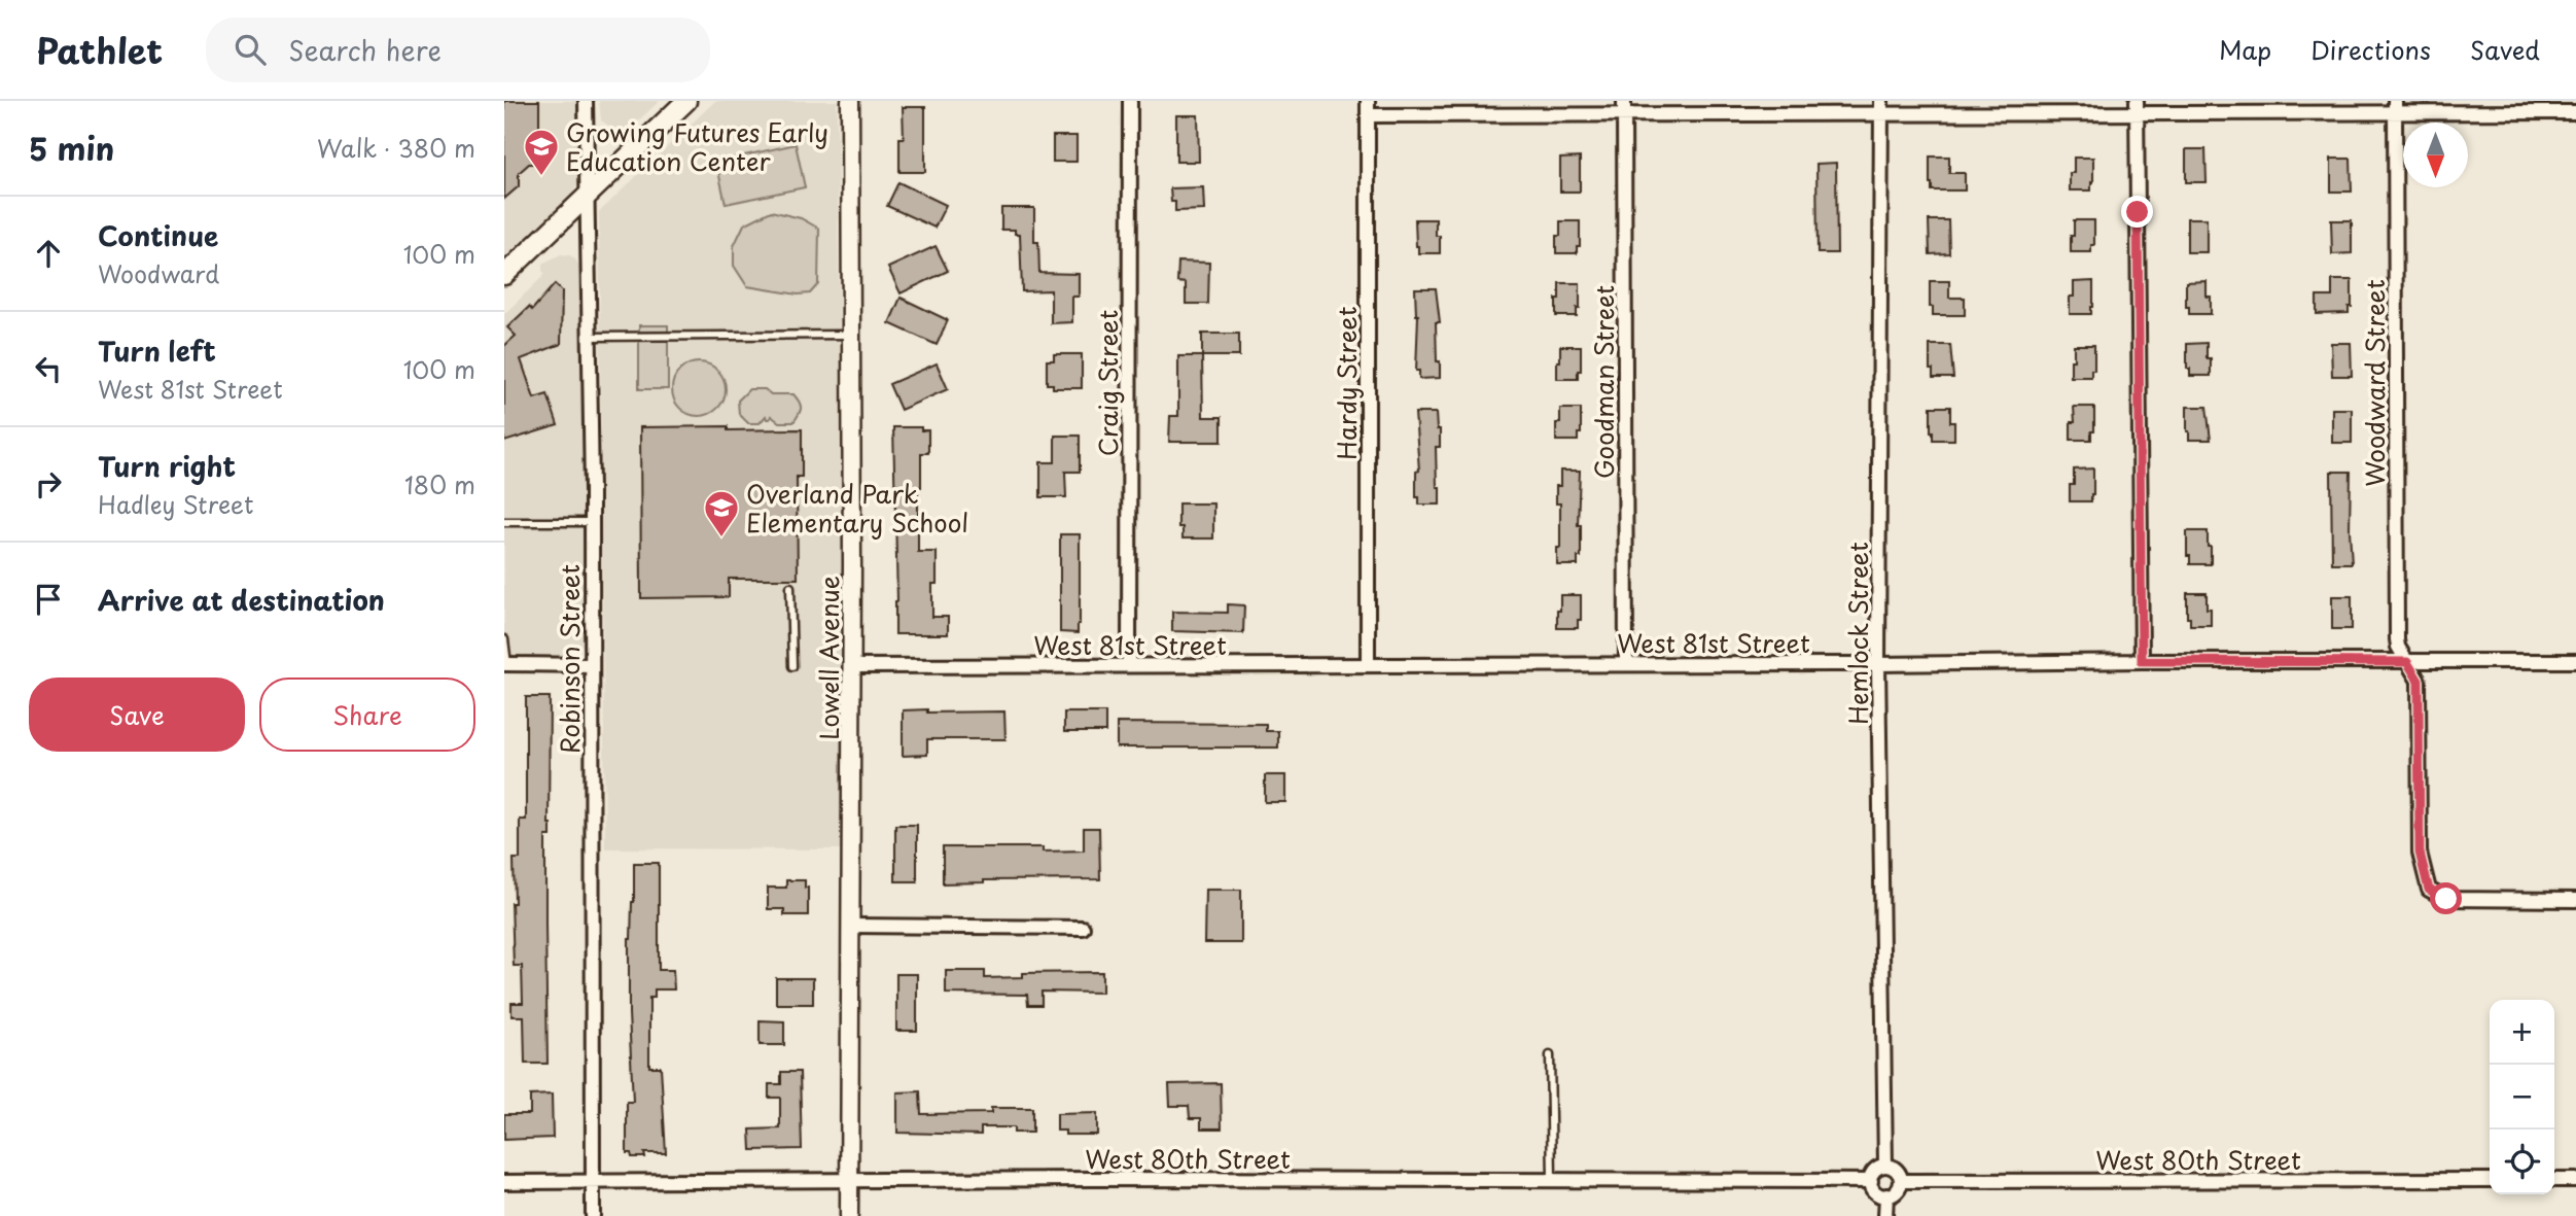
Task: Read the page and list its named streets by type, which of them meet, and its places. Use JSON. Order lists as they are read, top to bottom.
{
  "streets": {
    "street": [
      "Goodman Street",
      "Craig Street",
      "Hardy Street",
      "Woodward Street",
      "Hemlock Street",
      "West 81st Street",
      "Lowell Avenue",
      "Robinson Street",
      "West 80th Street"
    ]
  },
  "crossings": [
    ["Goodman Street", "West 81st Street"],
    ["Craig Street", "West 81st Street"],
    ["Hardy Street", "West 81st Street"],
    ["Woodward Street", "West 81st Street"],
    ["Hemlock Street", "West 81st Street"],
    ["Hemlock Street", "West 80th Street"],
    ["West 81st Street", "Lowell Avenue"],
    ["Lowell Avenue", "West 80th Street"],
    ["Robinson Street", "West 80th Street"]
  ],
  "places": {
    "school or university": ["Growing Futures Early Education Center", "Overland Park Elementary School"]
  },
  "north": "bottom",
  "page": {
    "header": "Pathlet",
    "search": "Search here",
    "nav": ["Map", "Directions", "Saved"],
    "heading": ["5 min", "Walk · 380 m"],
    "list": [
      ["Continue", "Woodward", "100 m"],
      ["Turn left", "West 81st Street", "100 m"],
      ["Turn right", "Hadley Street", "180 m"],
      "Arrive at destination"
    ],
    "buttons": ["Save", "Share"],
    "map_buttons": ["+", "−"]
  }
}
